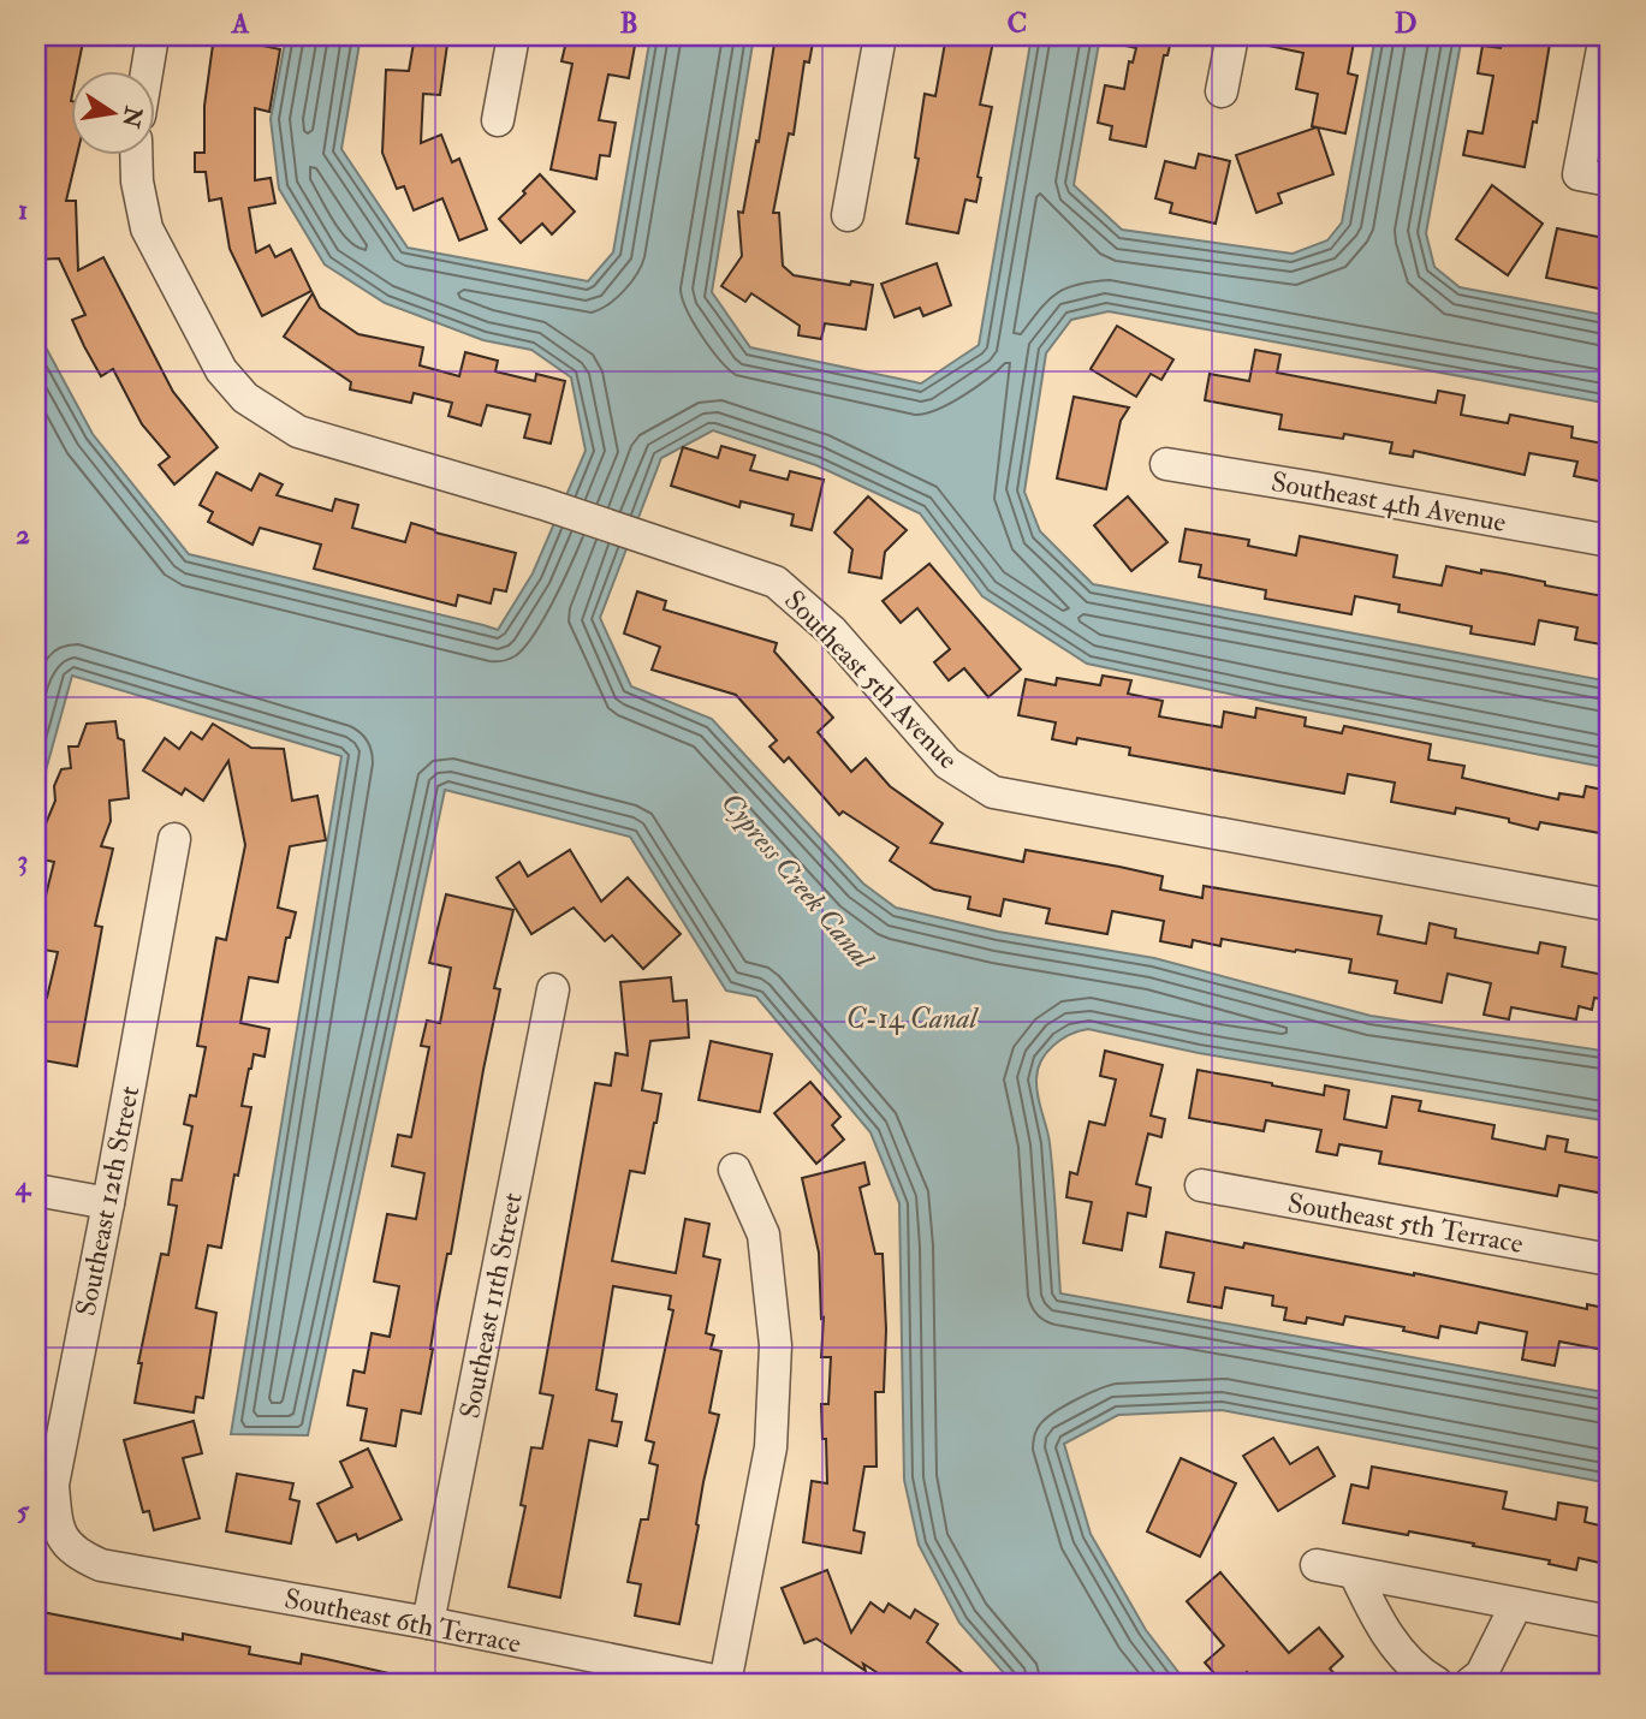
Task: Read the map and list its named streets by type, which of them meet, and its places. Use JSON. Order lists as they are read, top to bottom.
{
  "streets": {
    "street": [
      "Southeast 4th Avenue",
      "Southeast 5th Avenue",
      "Southeast 12th Street",
      "Southeast 5th Terrace",
      "Southeast 11th Street",
      "Southeast 6th Terrace"
    ]
  },
  "crossings": [
    ["Southeast 12th Street", "Southeast 6th Terrace"],
    ["Southeast 11th Street", "Southeast 6th Terrace"]
  ],
  "water": ["Cypress Creek Canal", "C-14 Canal"],
  "north": "right",
  "grid": {
    "columns": [
      "A",
      "B",
      "C",
      "D"
    ],
    "rows": [
      "1",
      "2",
      "3",
      "4",
      "5"
    ]
  }
}
